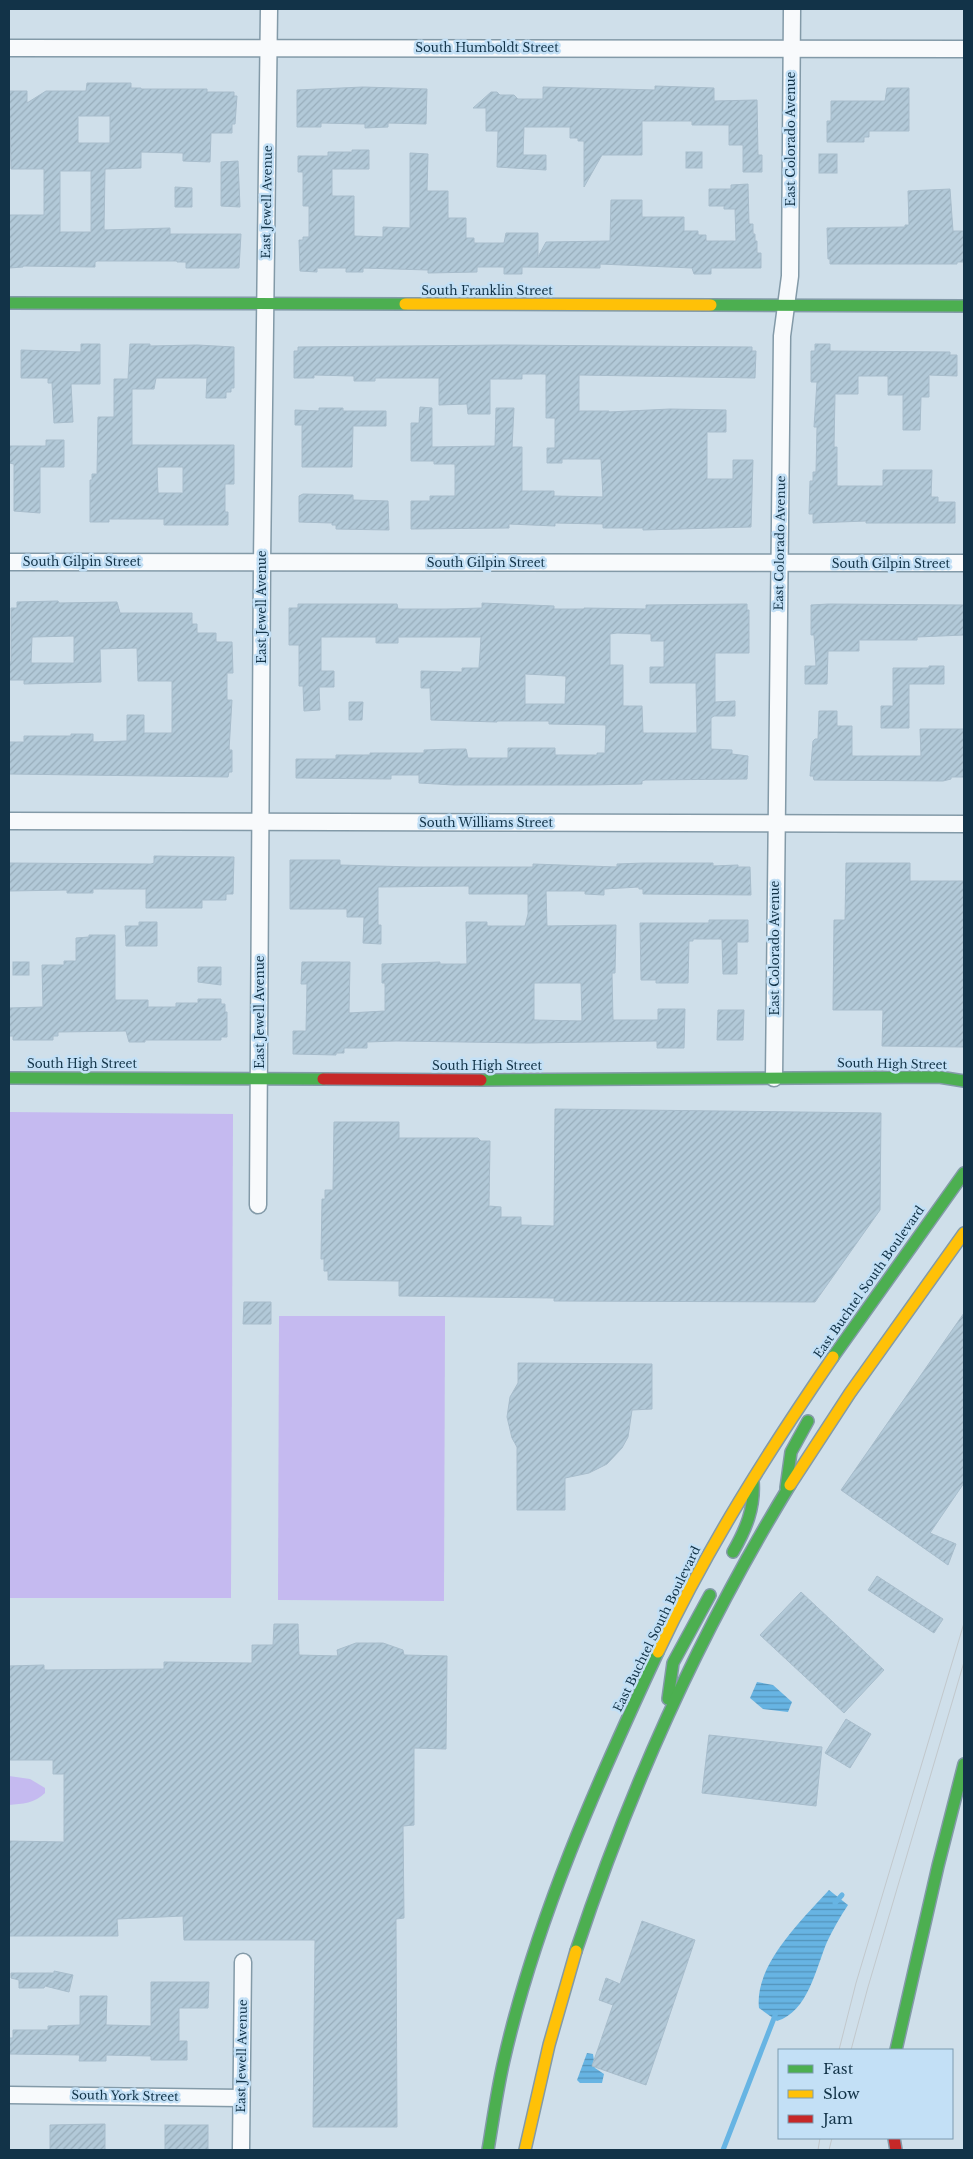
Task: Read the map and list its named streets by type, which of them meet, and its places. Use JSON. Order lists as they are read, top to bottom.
{
  "streets": {
    "main road": ["South Franklin Street", "South High Street", "East Buchtel South Boulevard"],
    "street": [
      "South Humboldt Street",
      "East Colorado Avenue",
      "East Jewell Avenue",
      "South Gilpin Street",
      "South Williams Street",
      "South York Street"
    ]
  },
  "crossings": [
    ["South Humboldt Street", "East Colorado Avenue"],
    ["South Humboldt Street", "East Jewell Avenue"],
    ["East Colorado Avenue", "South Franklin Street"],
    ["East Colorado Avenue", "South Gilpin Street"],
    ["East Colorado Avenue", "South Williams Street"],
    ["East Colorado Avenue", "South High Street"],
    ["East Jewell Avenue", "South Franklin Street"],
    ["East Jewell Avenue", "South Gilpin Street"],
    ["East Jewell Avenue", "South Williams Street"],
    ["East Jewell Avenue", "South High Street"],
    ["East Jewell Avenue", "South York Street"]
  ],
  "legend": ["Fast", "Slow", "Jam"]
}
